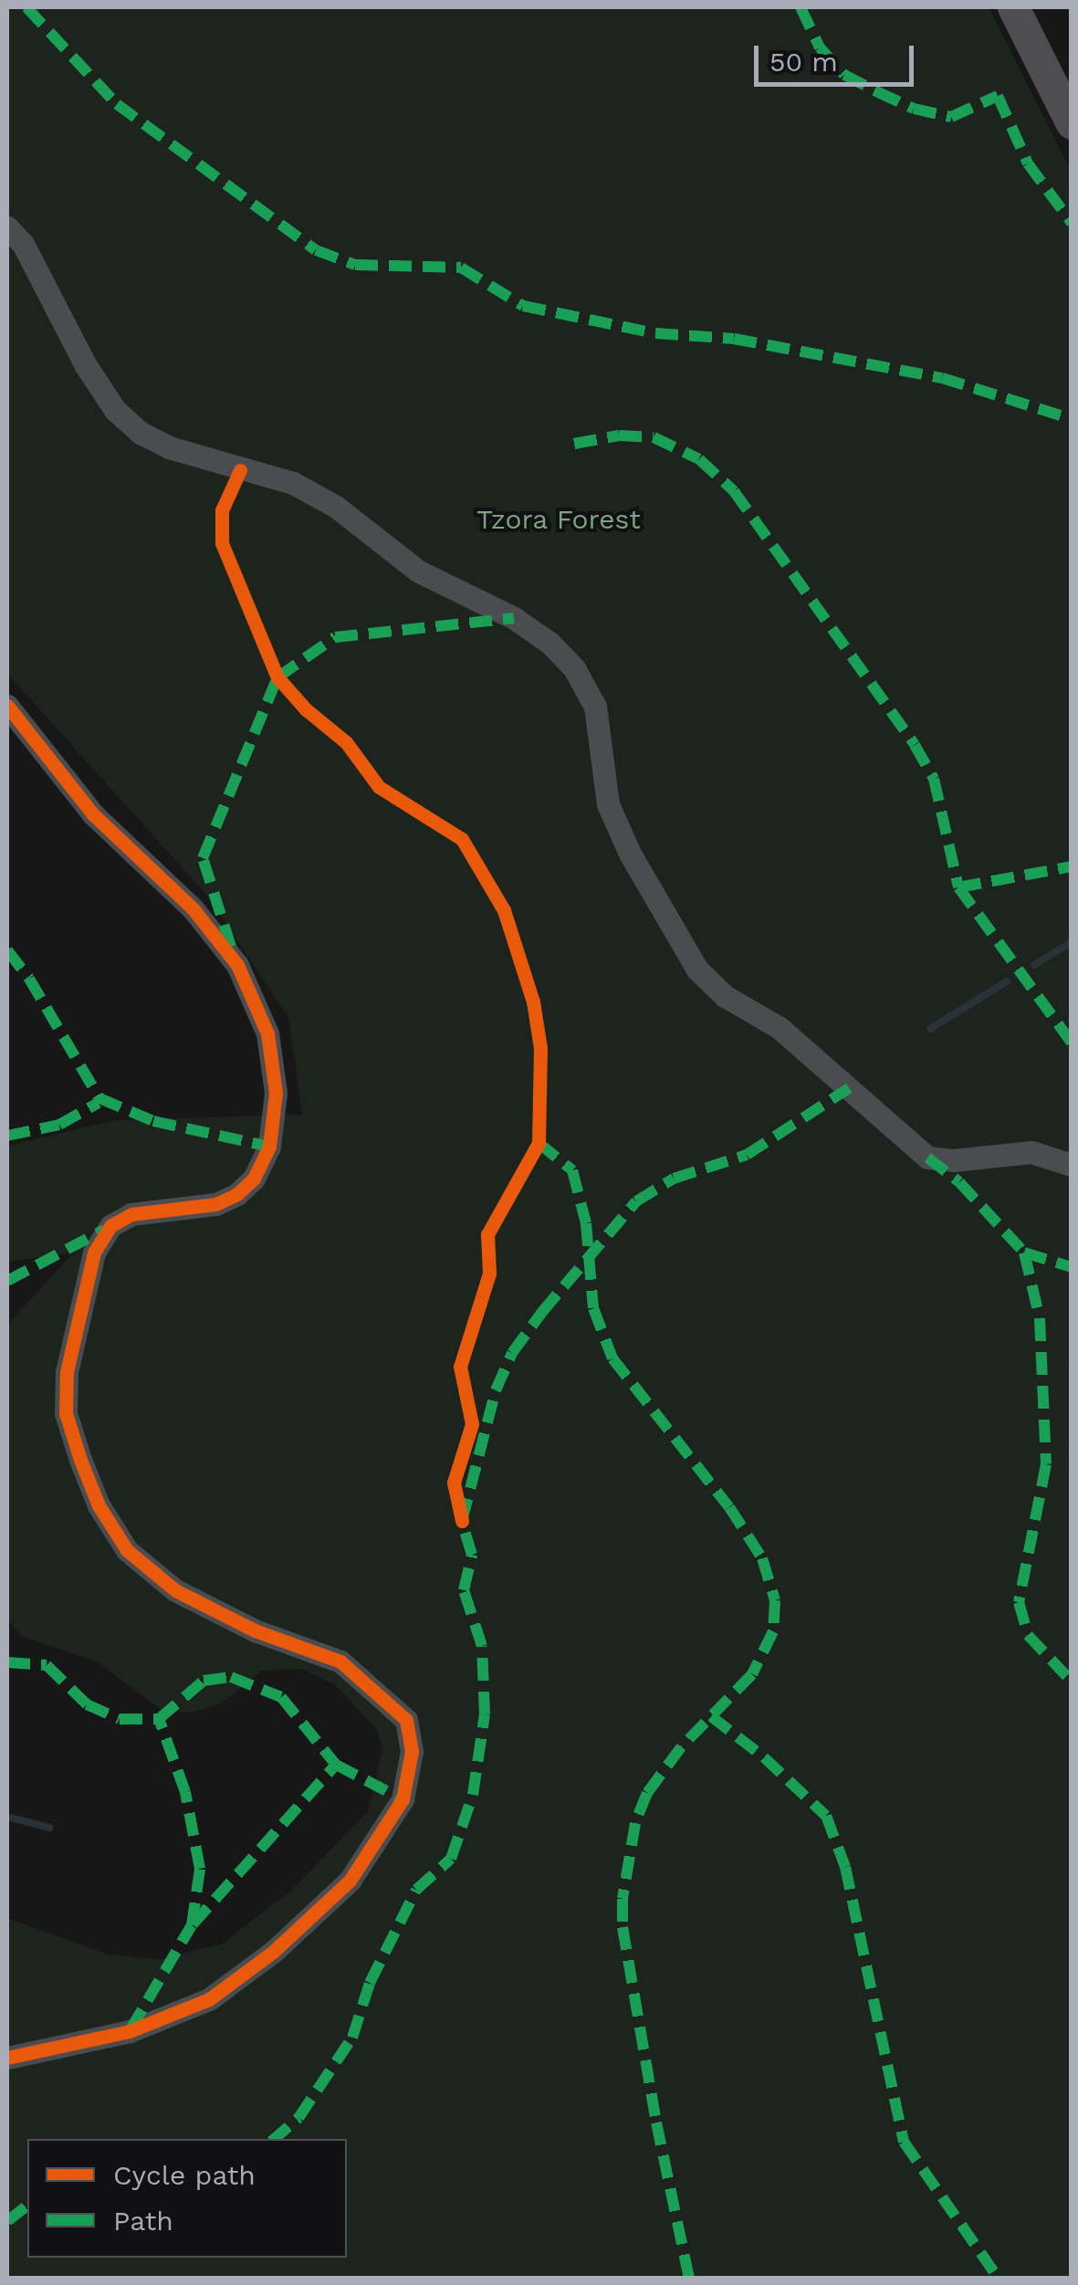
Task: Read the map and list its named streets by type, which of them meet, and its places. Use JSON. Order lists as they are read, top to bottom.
{
  "parks": ["Tzora Forest"],
  "legend": ["Cycle path", "Path"],
  "scale_bar": "50 m"
}
